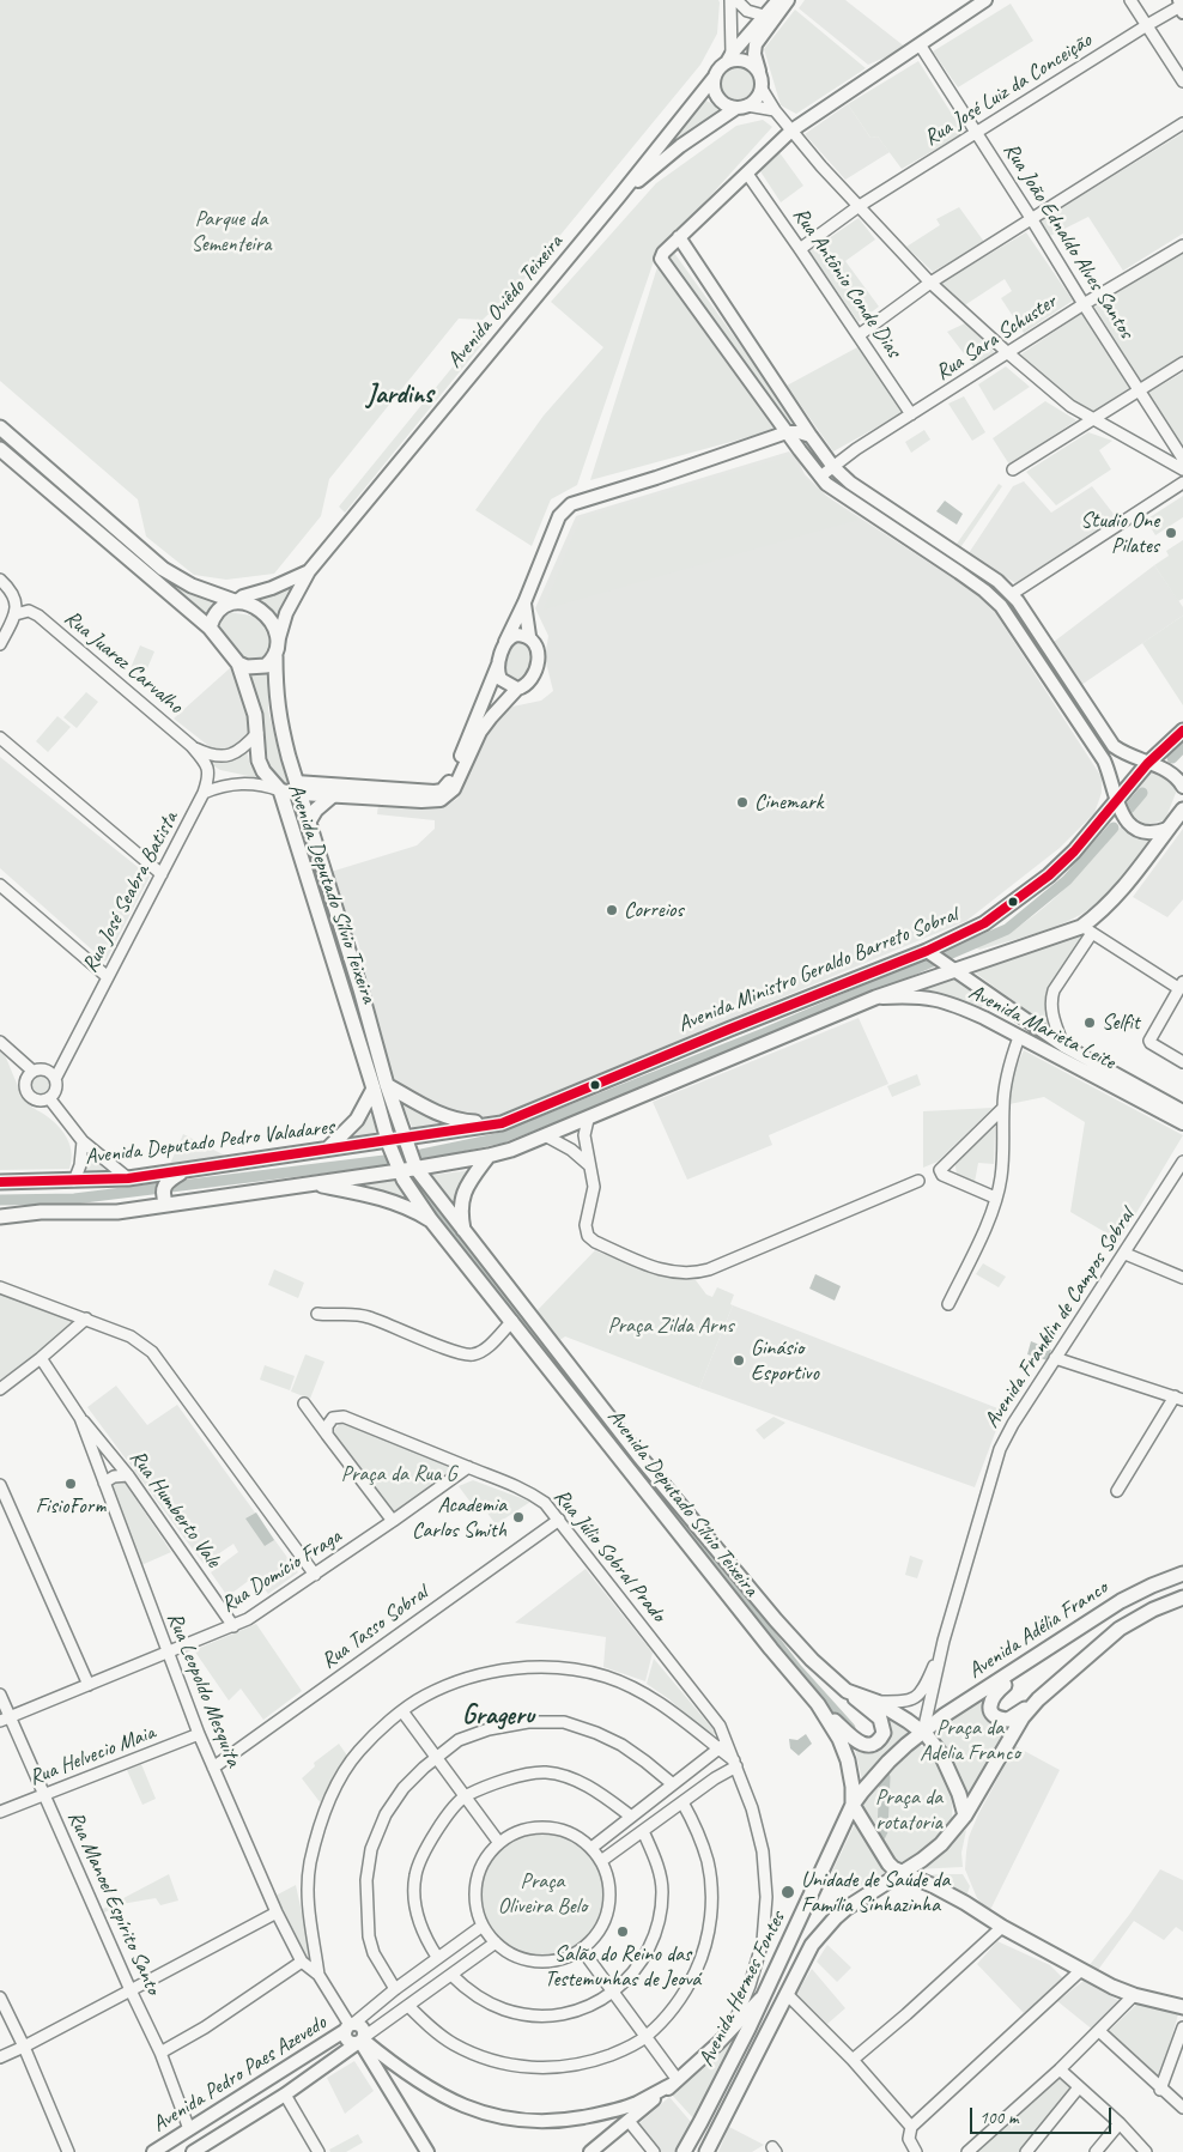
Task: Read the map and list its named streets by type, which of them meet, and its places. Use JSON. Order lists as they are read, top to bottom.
{
  "streets": {
    "main road": [
      "Avenida Deputado Sílvio Teixeira",
      "Avenida Ministro Geraldo Barreto Sobral",
      "Avenida Deputado Pedro Valadares",
      "Avenida Adélia Franco",
      "Avenida Hermes Fontes"
    ],
    "street": [
      "Rua José Luiz da Conceição",
      "Rua João Ednaldo Alves Santos",
      "Rua Antônio Conde Dias",
      "Avenida Oviêdo Teixeira",
      "Rua Sara Schuster",
      "Rua Juarez Carvalho",
      "Rua José Seabra Batista",
      "Avenida Marieta Leite",
      "Avenida Franklin de Campos Sobral",
      "Rua Humberto Vale",
      "Rua Júlio Sobral Prado",
      "Rua Domício Fraga",
      "Rua Tasso Sobral",
      "Rua Leopoldo Mesquita",
      "Rua Helvecio Maia",
      "Rua Manoel Espírito Santo",
      "Avenida Pedro Paes Azevedo"
    ]
  },
  "crossings": [
    ["Rua José Luiz da Conceição", "Rua João Ednaldo Alves Santos"],
    ["Rua José Luiz da Conceição", "Rua Antônio Conde Dias"],
    ["Rua João Ednaldo Alves Santos", "Rua Sara Schuster"],
    ["Rua Antônio Conde Dias", "Rua Sara Schuster"],
    ["Avenida Oviêdo Teixeira", "Avenida Deputado Sílvio Teixeira"],
    ["Rua Juarez Carvalho", "Rua José Seabra Batista"],
    ["Avenida Deputado Sílvio Teixeira", "Avenida Ministro Geraldo Barreto Sobral"],
    ["Avenida Deputado Sílvio Teixeira", "Avenida Deputado Pedro Valadares"],
    ["Avenida Deputado Sílvio Teixeira", "Avenida Franklin de Campos Sobral"],
    ["Avenida Deputado Sílvio Teixeira", "Avenida Adélia Franco"],
    ["Avenida Deputado Sílvio Teixeira", "Avenida Hermes Fontes"],
    ["Avenida Ministro Geraldo Barreto Sobral", "Avenida Marieta Leite"],
    ["Avenida Ministro Geraldo Barreto Sobral", "Avenida Deputado Pedro Valadares"],
    ["Avenida Franklin de Campos Sobral", "Avenida Adélia Franco"],
    ["Avenida Franklin de Campos Sobral", "Avenida Hermes Fontes"],
    ["Rua Humberto Vale", "Rua Domício Fraga"],
    ["Rua Humberto Vale", "Rua Leopoldo Mesquita"],
    ["Rua Júlio Sobral Prado", "Rua Domício Fraga"],
    ["Rua Júlio Sobral Prado", "Rua Tasso Sobral"],
    ["Rua Domício Fraga", "Rua Leopoldo Mesquita"],
    ["Rua Domício Fraga", "Rua Manoel Espírito Santo"],
    ["Rua Tasso Sobral", "Rua Leopoldo Mesquita"],
    ["Avenida Adélia Franco", "Avenida Hermes Fontes"],
    ["Rua Leopoldo Mesquita", "Rua Helvecio Maia"],
    ["Rua Leopoldo Mesquita", "Avenida Pedro Paes Azevedo"],
    ["Rua Helvecio Maia", "Rua Manoel Espírito Santo"],
    ["Rua Manoel Espírito Santo", "Avenida Pedro Paes Azevedo"]
  ],
  "districts": ["Jardins", "Grageru"],
  "parks": [
    "Parque da Sementeira",
    "Praça Zilda Arns",
    "Praça da Rua G",
    "Praça da Adelia Franco",
    "Praça da rotatoria",
    "Praça Oliveira Belo"
  ],
  "places": [
    "Studio One Pilates",
    "Cinemark",
    "Correios",
    "Selfit",
    "Ginásio Esportivo",
    "FisioForm",
    "Academia Carlos Smith",
    "Unidade de Saúde da Família Sinhazinha",
    "Salão do Reino das Testemunhas de Jeová"
  ],
  "scale_bar": "100 m"
}
